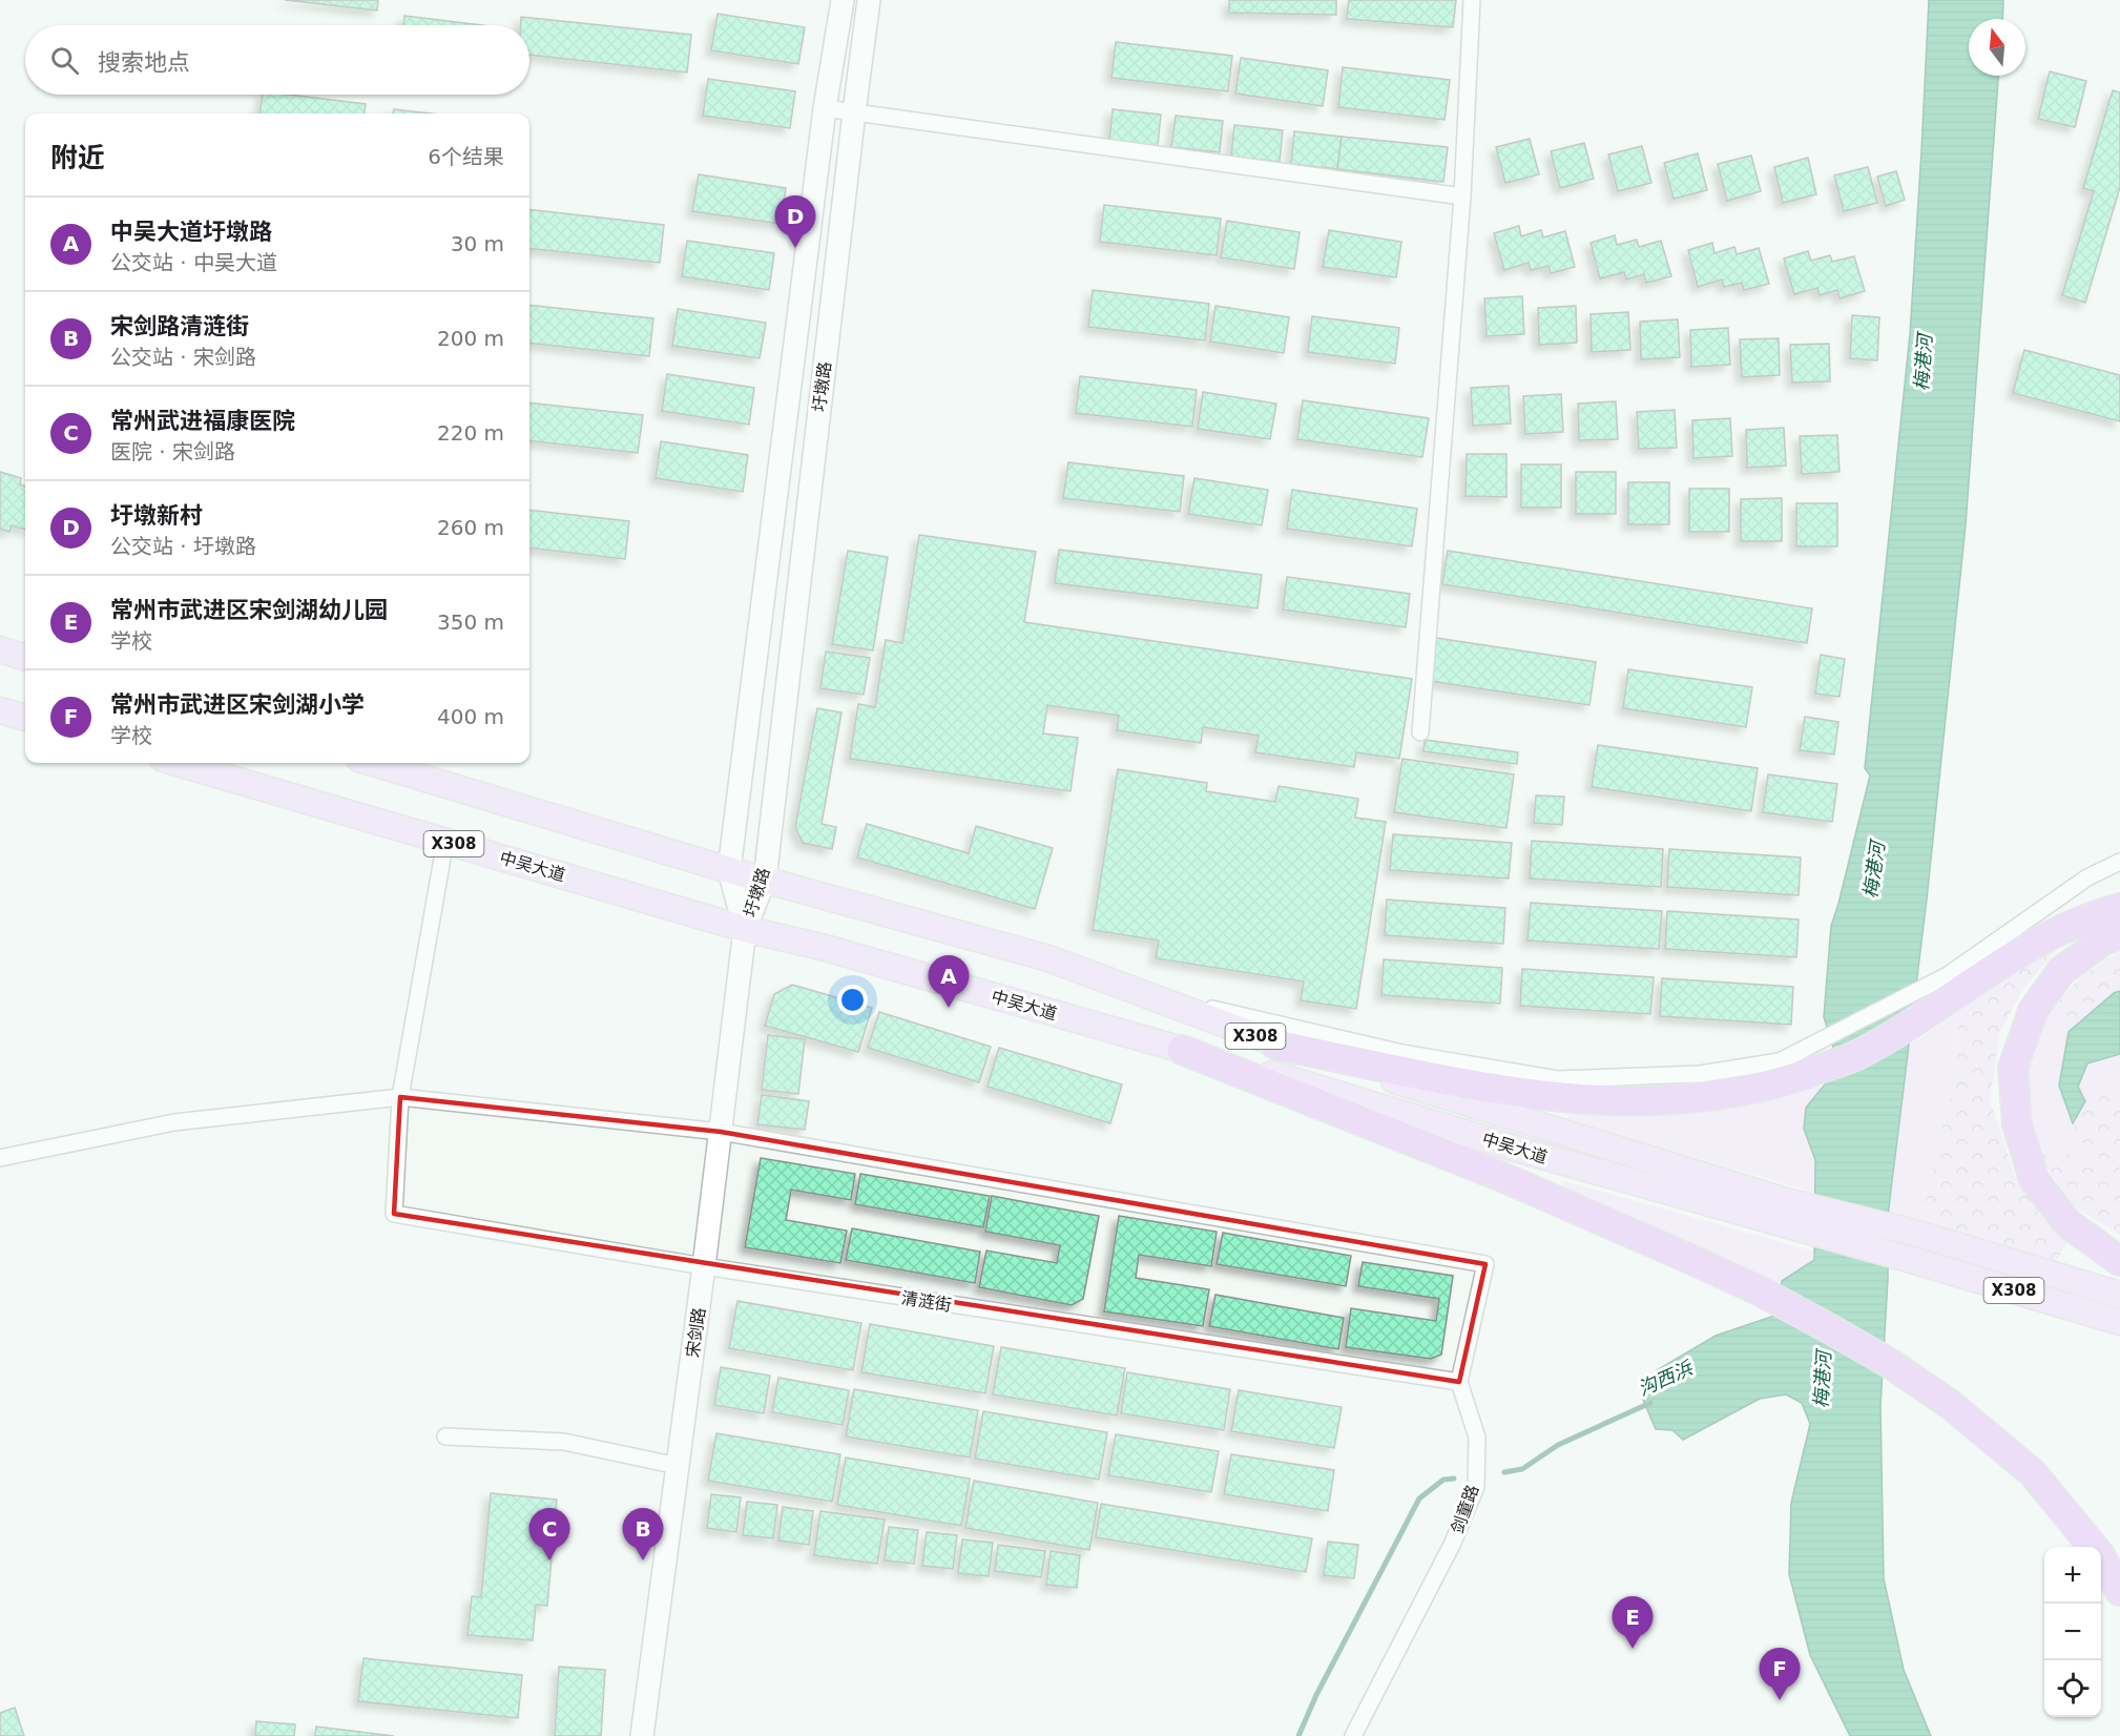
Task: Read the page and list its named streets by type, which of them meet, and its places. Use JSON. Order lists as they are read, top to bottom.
{
  "streets": {
    "main road": [
      "圩墩路",
      "X308",
      "中吴大道",
      "宋剑路"
    ],
    "street": ["清涟街", "剑童路"]
  },
  "crossings": [
    ["圩墩路", "中吴大道"],
    ["圩墩路", "宋剑路"],
    ["X308", "中吴大道"],
    ["中吴大道", "宋剑路"],
    ["清涟街", "宋剑路"],
    ["清涟街", "剑童路"]
  ],
  "water": ["梅港河", "沟西浜"],
  "north": "top",
  "page": {
    "search": "搜索地点",
    "heading": ["附近", "6个结果"],
    "pins": [
      "D",
      "A",
      "B",
      "C",
      "E",
      "F"
    ],
    "list": [
      {
        "mark": "A",
        "name": "中吴大道圩墩路",
        "note": "公交站 · 中吴大道",
        "value": "30 m"
      },
      {
        "mark": "B",
        "name": "宋剑路清涟街",
        "note": "公交站 · 宋剑路",
        "value": "200 m"
      },
      {
        "mark": "C",
        "name": "常州武进福康医院",
        "note": "医院 · 宋剑路",
        "value": "220 m"
      },
      {
        "mark": "D",
        "name": "圩墩新村",
        "note": "公交站 · 圩墩路",
        "value": "260 m"
      },
      {
        "mark": "E",
        "name": "常州市武进区宋剑湖幼儿园",
        "note": "学校",
        "value": "350 m"
      },
      {
        "mark": "F",
        "name": "常州市武进区宋剑湖小学",
        "note": "学校",
        "value": "400 m"
      }
    ],
    "map_buttons": ["+", "−"]
  }
}
